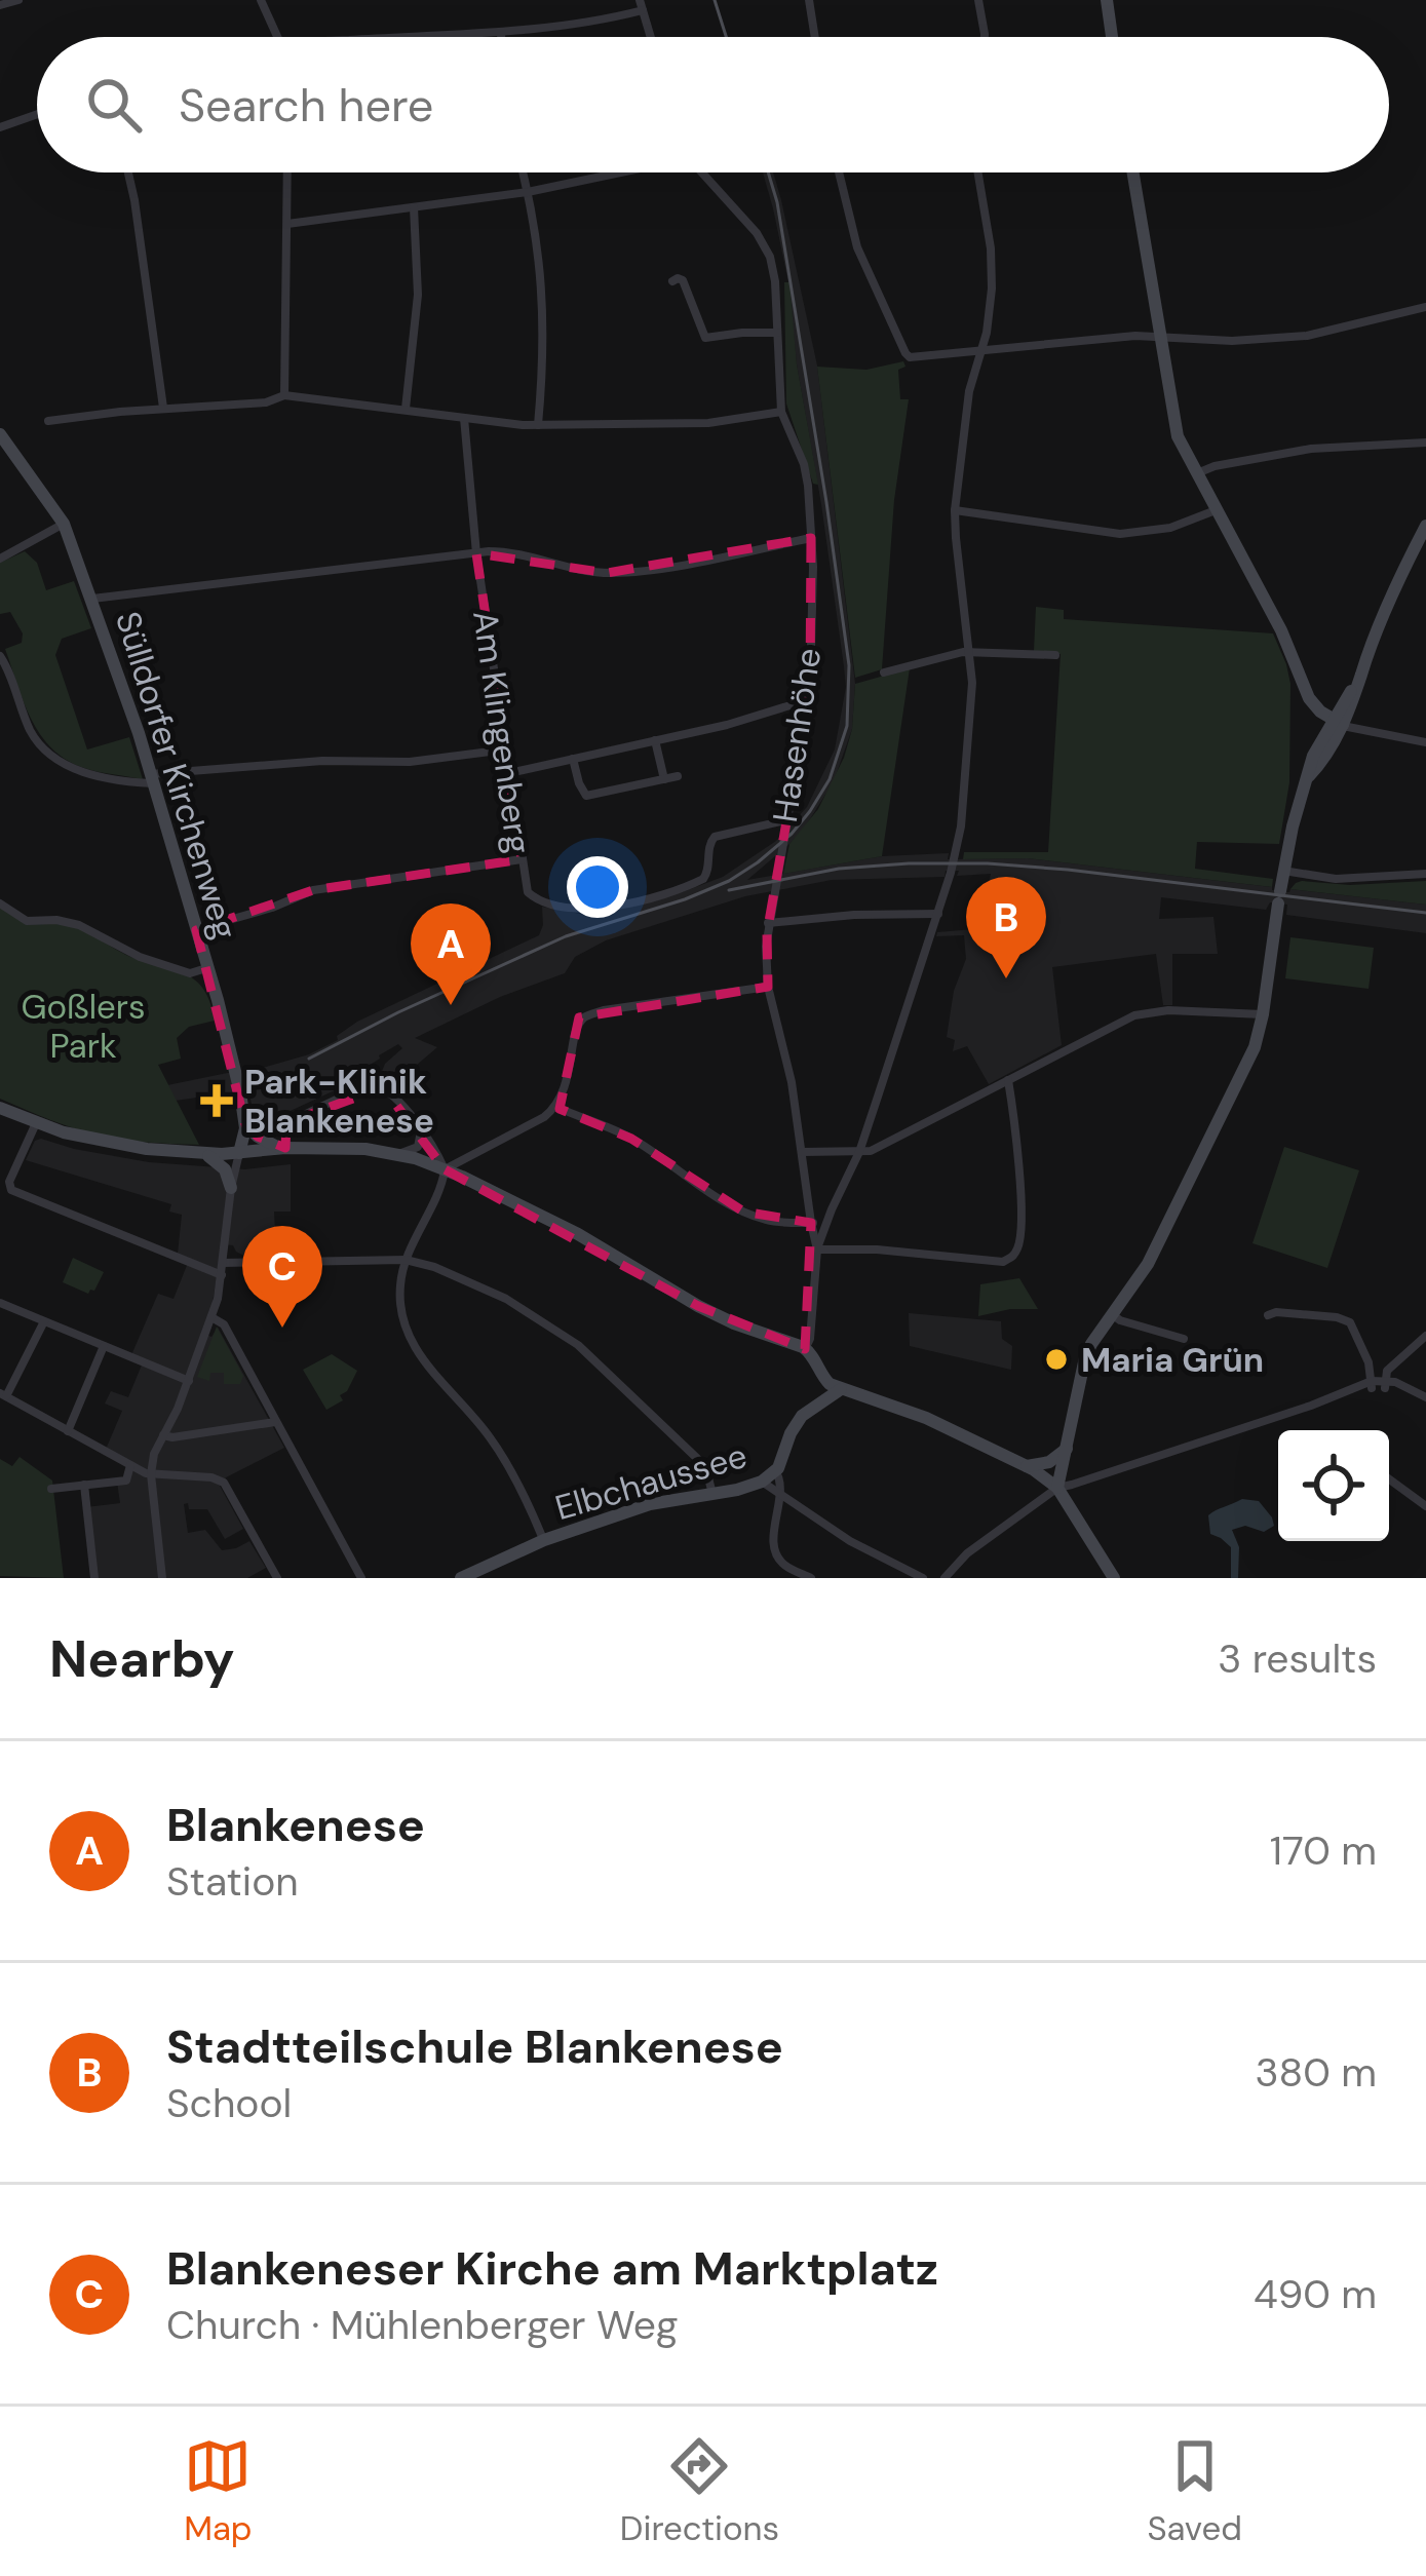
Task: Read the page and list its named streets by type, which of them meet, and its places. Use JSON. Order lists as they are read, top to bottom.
{
  "streets": {
    "main road": ["Sülldorfer Kirchenweg", "Elbchaussee"],
    "street": ["Am Klingenberg", "Hasenhöhe"]
  },
  "crossings": [
    ["Am Klingenberg", "Hasenhöhe"]
  ],
  "parks": ["Goßlers Park"],
  "places": {
    "health": ["Park-Klinik Blankenese"],
    "other": ["Maria Grün"]
  },
  "page": {
    "search": "Search here",
    "pins": ["B", "A", "C"],
    "heading": ["Nearby", "3 results"],
    "list": [
      {
        "mark": "A",
        "name": "Blankenese",
        "note": "Station",
        "value": "170 m"
      },
      {
        "mark": "B",
        "name": "Stadtteilschule Blankenese",
        "note": "School",
        "value": "380 m"
      },
      {
        "mark": "C",
        "name": "Blankeneser Kirche am Marktplatz",
        "note": "Church · Mühlenberger Weg",
        "value": "490 m"
      }
    ],
    "nav": ["Map", "Directions", "Saved"]
  }
}
